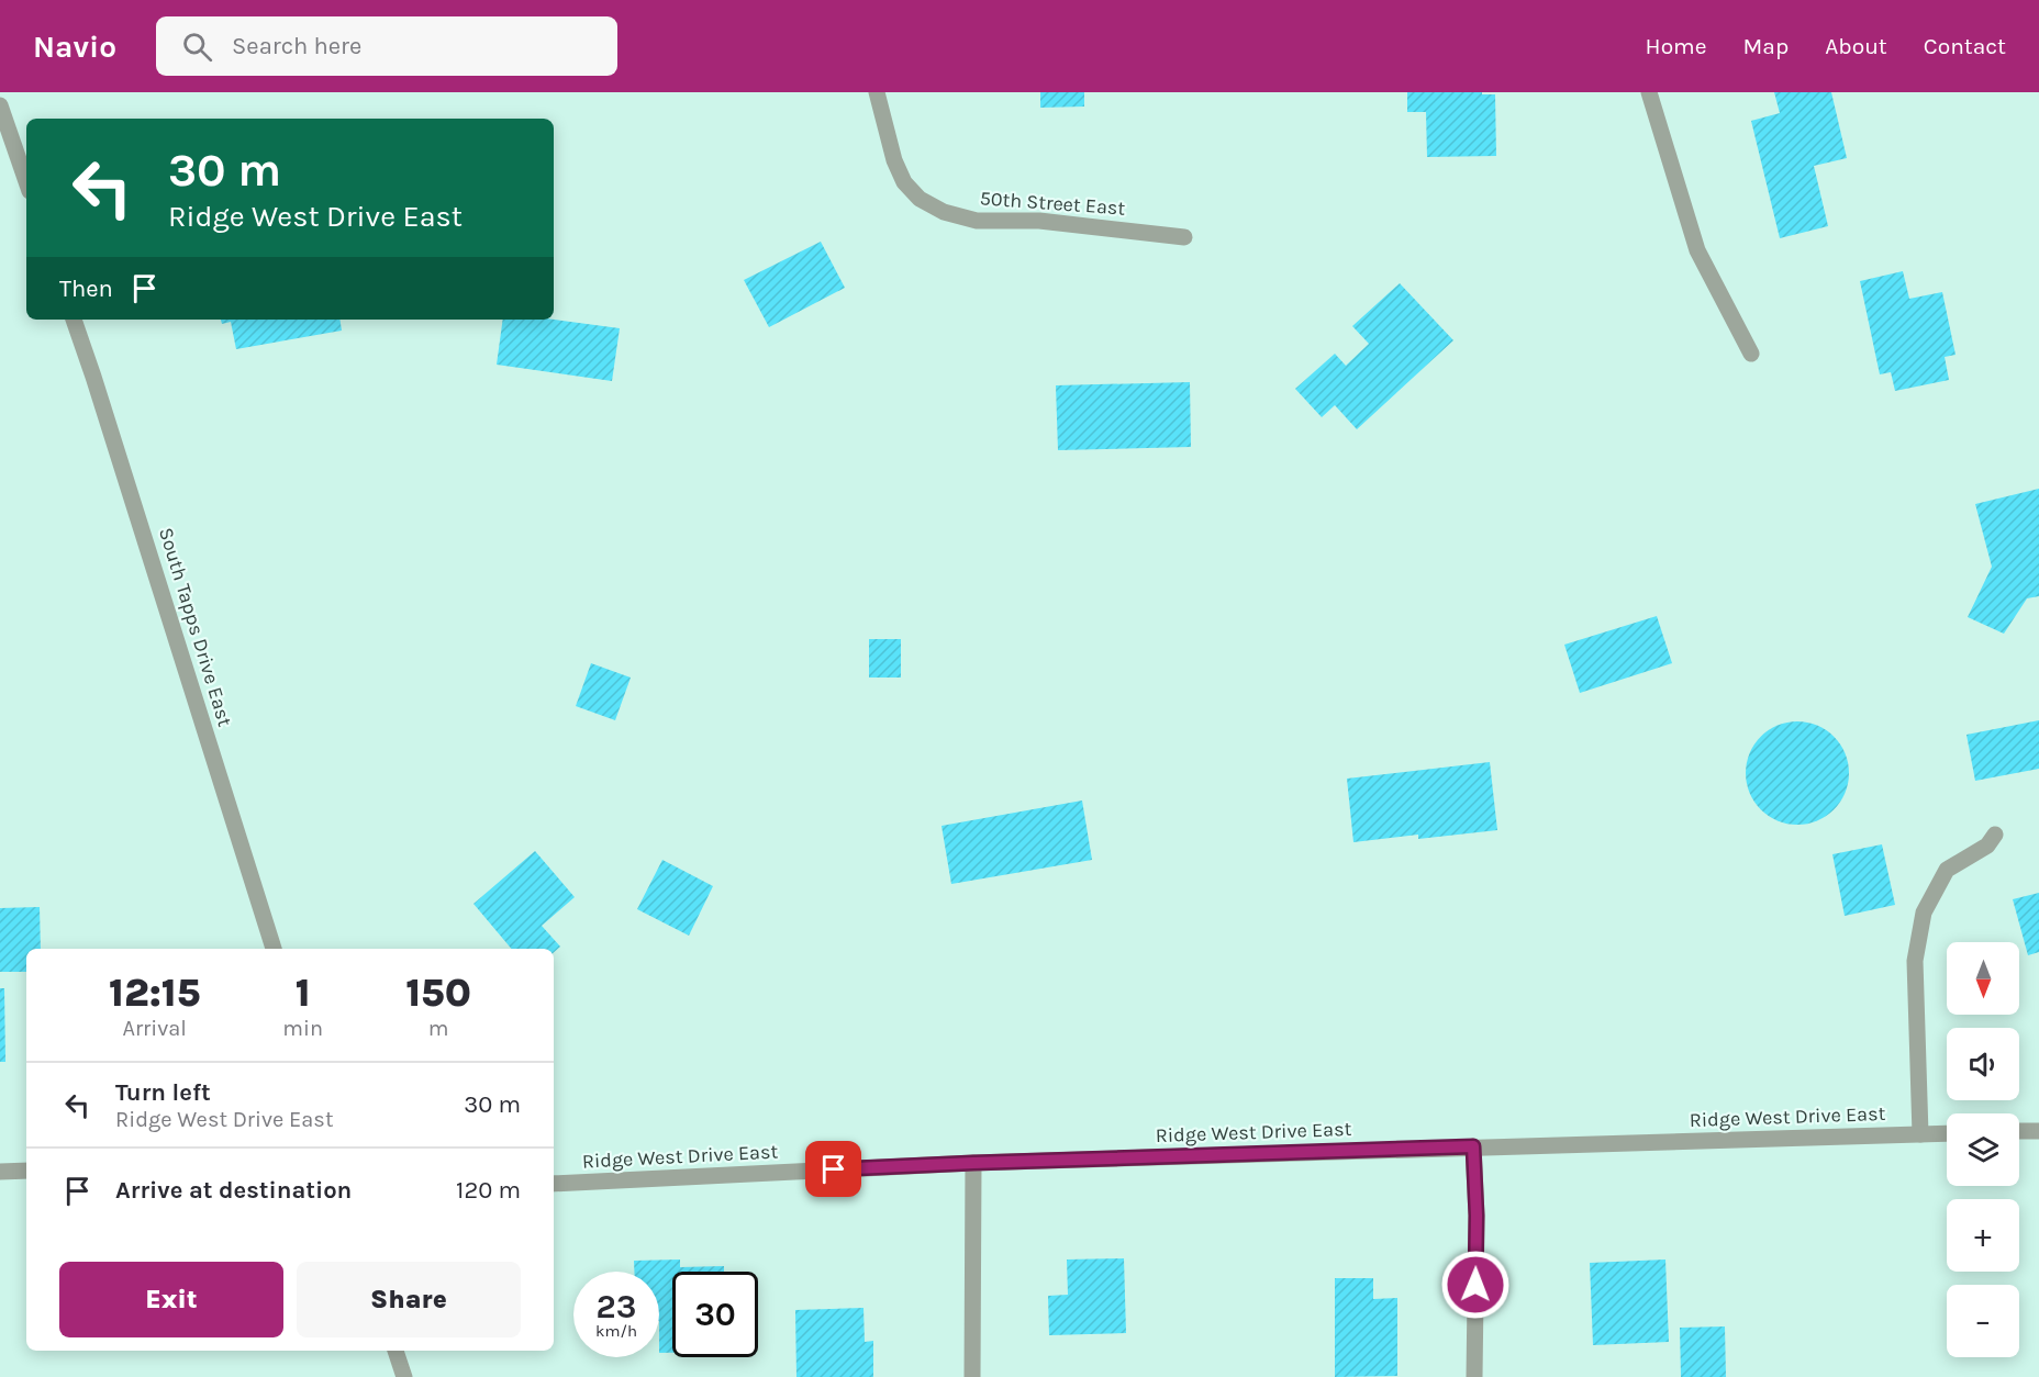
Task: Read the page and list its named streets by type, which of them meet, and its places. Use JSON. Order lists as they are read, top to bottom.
{
  "streets": {
    "street": ["50th Street East", "South Tapps Drive East", "Ridge West Drive East"]
  },
  "north": "bottom",
  "page": {
    "header": "Navio",
    "search": "Search here",
    "nav": [
      "Home",
      "Map",
      "About",
      "Contact"
    ],
    "turn": ["30 m", "Ridge West Drive East"],
    "then": "Then",
    "map_buttons": ["+", "−"],
    "eta": [
      "12:15",
      "Arrival",
      "1",
      "min",
      "150",
      "m"
    ],
    "list": [
      {
        "name": "Turn left",
        "note": "Ridge West Drive East",
        "value": "30 m"
      },
      {
        "name": "Arrive at destination",
        "value": "120 m"
      }
    ],
    "buttons": ["Exit", "Share"],
    "speed": "23 km/h",
    "limit": "30"
  }
}
